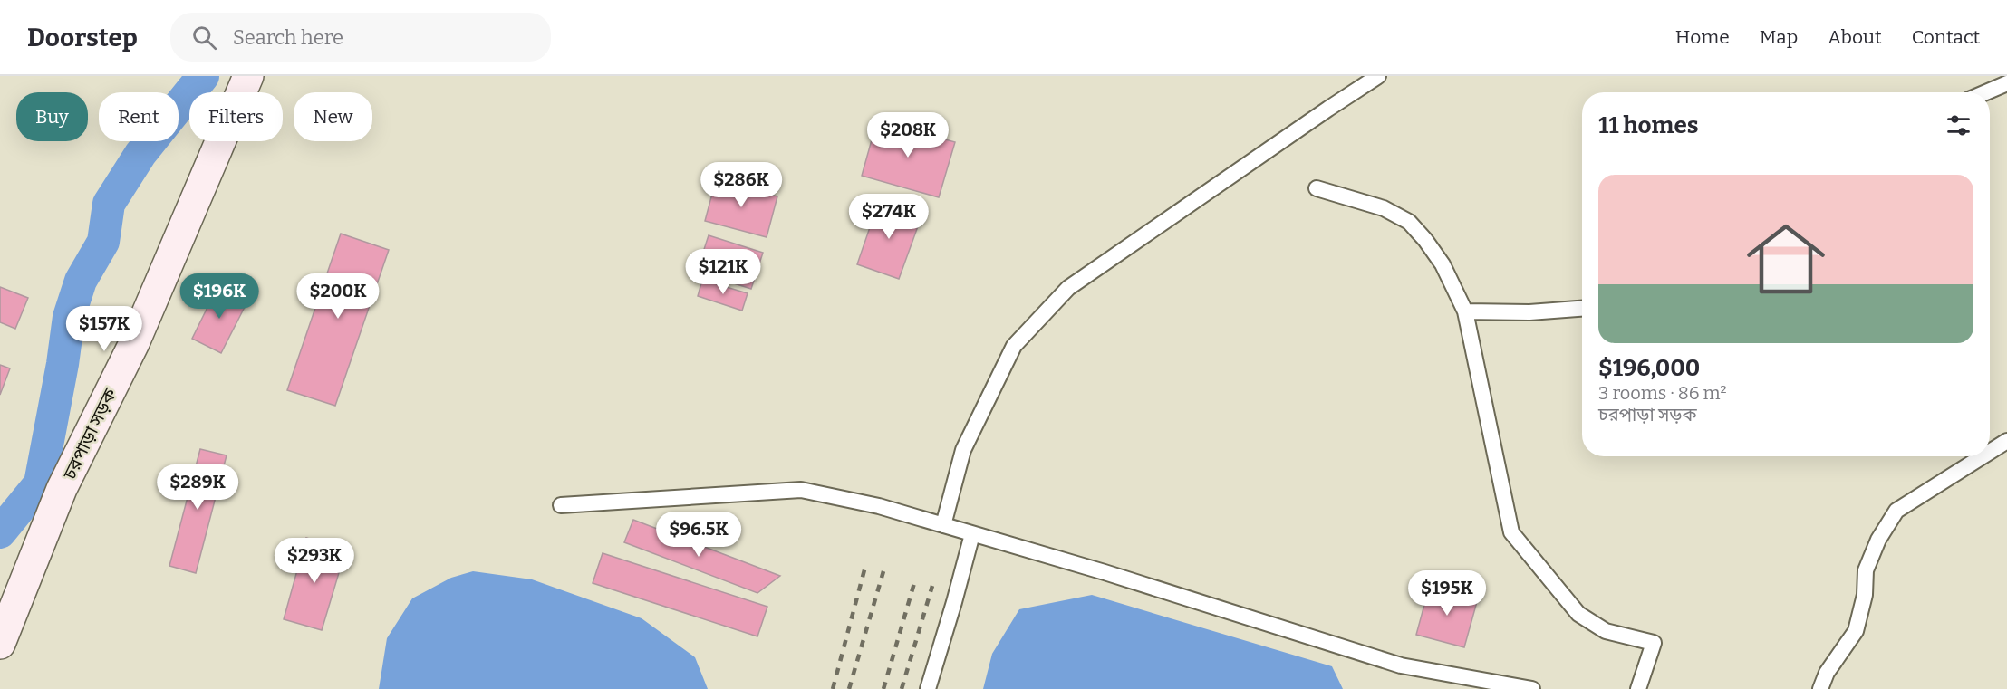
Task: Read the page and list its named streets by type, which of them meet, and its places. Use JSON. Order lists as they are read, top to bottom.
{
  "streets": {
    "street": ["চরপাড়া সড়ক"]
  },
  "page": {
    "header": "Doorstep",
    "search": "Search here",
    "nav": [
      "Home",
      "Map",
      "About",
      "Contact"
    ],
    "chip": [
      "Buy",
      "Rent",
      "Filters",
      "New"
    ],
    "heading": "11 homes",
    "price": [
      "$208K",
      "$286K",
      "$274K",
      "$121K",
      "$196K",
      "$200K",
      "$157K",
      "$289K",
      "$96.5K",
      "$293K",
      "$195K"
    ],
    "list": [
      {
        "name": "$196,000",
        "note": "3 rooms · 86 m² · চরপাড়া সড়ক"
      }
    ]
  }
}
